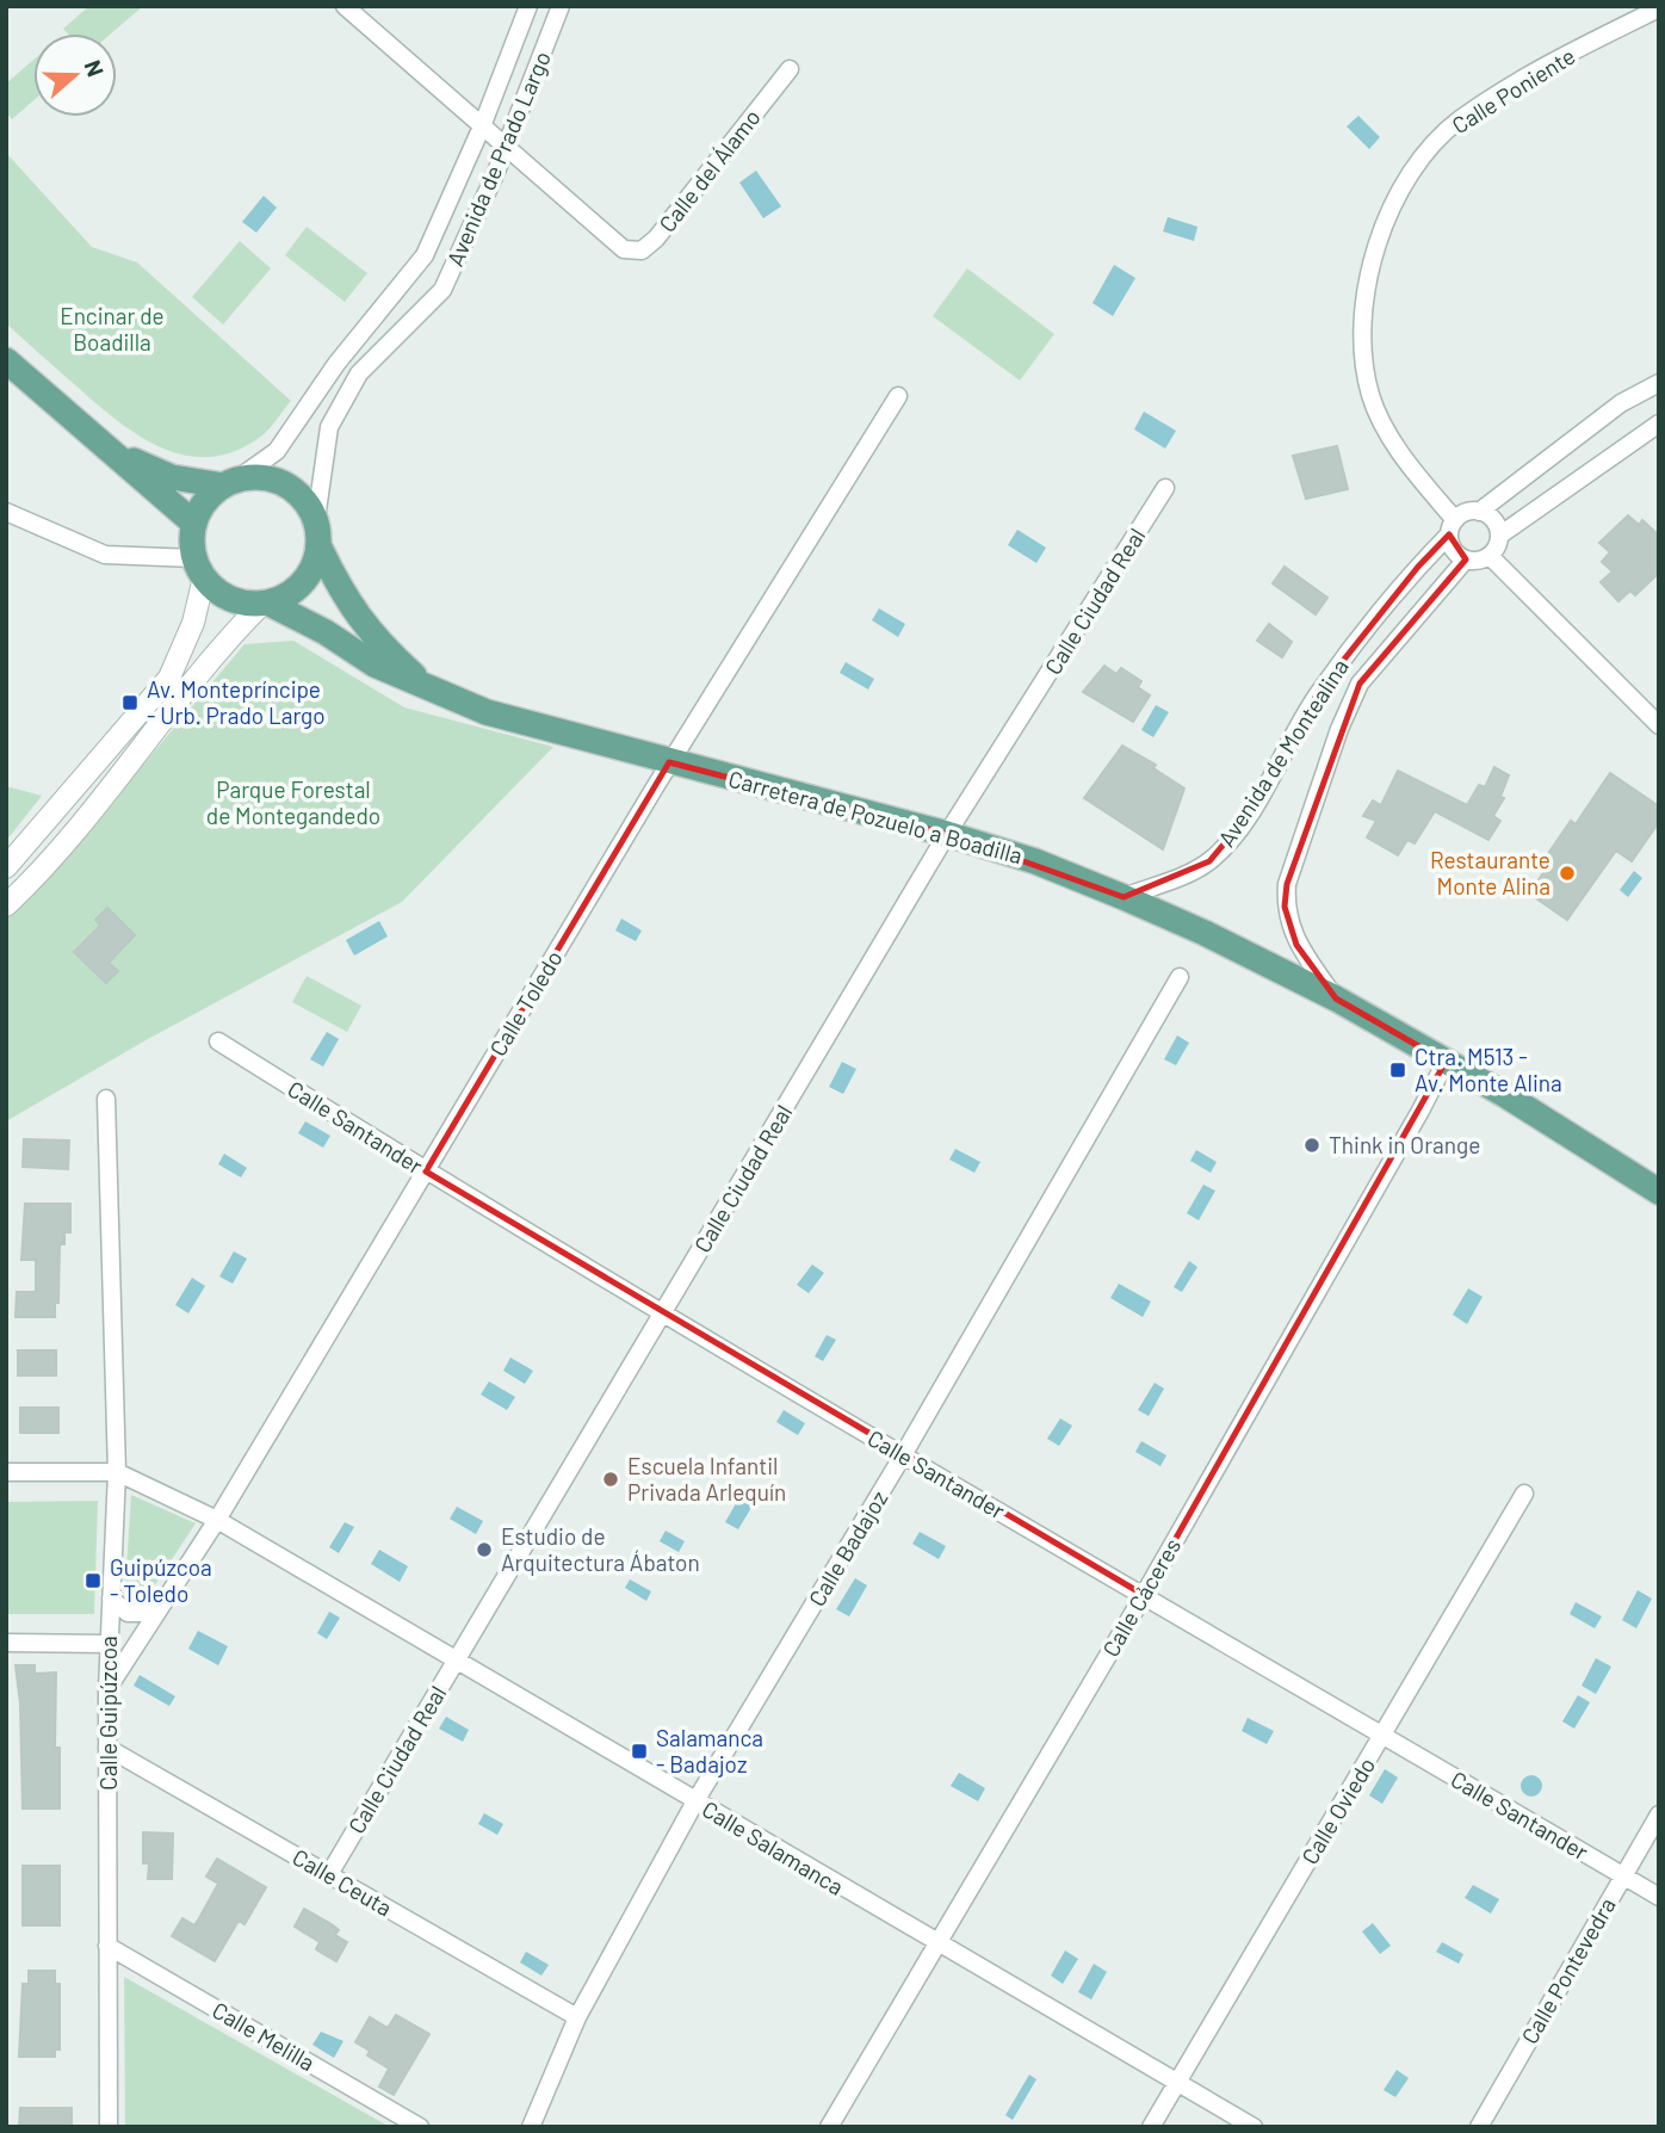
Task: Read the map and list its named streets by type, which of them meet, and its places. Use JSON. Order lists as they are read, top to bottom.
{
  "streets": {
    "main road": ["Carretera de Pozuelo a Boadilla"],
    "street": [
      "Calle Poniente",
      "Avenida de Prado Largo",
      "Calle del Álamo",
      "Calle Ciudad Real",
      "Avenida de Montealina",
      "Calle Toledo",
      "Calle Santander",
      "Calle Badajoz",
      "Calle Cáceres",
      "Calle Guipúzcoa",
      "Calle Oviedo",
      "Calle Salamanca",
      "Calle Ceuta",
      "Calle Pontevedra",
      "Calle Melilla"
    ]
  },
  "crossings": [
    ["Calle Poniente", "Avenida de Montealina"],
    ["Avenida de Prado Largo", "Calle del Álamo"],
    ["Avenida de Prado Largo", "Carretera de Pozuelo a Boadilla"],
    ["Calle Ciudad Real", "Carretera de Pozuelo a Boadilla"],
    ["Calle Ciudad Real", "Calle Santander"],
    ["Calle Ciudad Real", "Calle Salamanca"],
    ["Calle Ciudad Real", "Calle Ceuta"],
    ["Avenida de Montealina", "Carretera de Pozuelo a Boadilla"],
    ["Carretera de Pozuelo a Boadilla", "Calle Toledo"],
    ["Carretera de Pozuelo a Boadilla", "Calle Cáceres"],
    ["Calle Toledo", "Calle Santander"],
    ["Calle Toledo", "Calle Guipúzcoa"],
    ["Calle Toledo", "Calle Salamanca"],
    ["Calle Santander", "Calle Badajoz"],
    ["Calle Santander", "Calle Cáceres"],
    ["Calle Santander", "Calle Oviedo"],
    ["Calle Santander", "Calle Pontevedra"],
    ["Calle Badajoz", "Calle Salamanca"],
    ["Calle Badajoz", "Calle Ceuta"],
    ["Calle Cáceres", "Calle Salamanca"],
    ["Calle Guipúzcoa", "Calle Salamanca"],
    ["Calle Guipúzcoa", "Calle Ceuta"],
    ["Calle Guipúzcoa", "Calle Melilla"],
    ["Calle Oviedo", "Calle Salamanca"]
  ],
  "parks": ["Encinar de Boadilla", "Parque Forestal de Montegandedo"],
  "places": {
    "transit": [
      "Av. Montepríncipe - Urb. Prado Largo",
      "Ctra. M513 - Av. Monte Alina",
      "Guipúzcoa - Toledo",
      "Salamanca - Badajoz"
    ],
    "other": [
      "Restaurante Monte Alina",
      "Think in Orange",
      "Escuela Infantil Privada Arlequín",
      "Estudio de Arquitectura Ábaton"
    ]
  },
  "north": "right"
}
